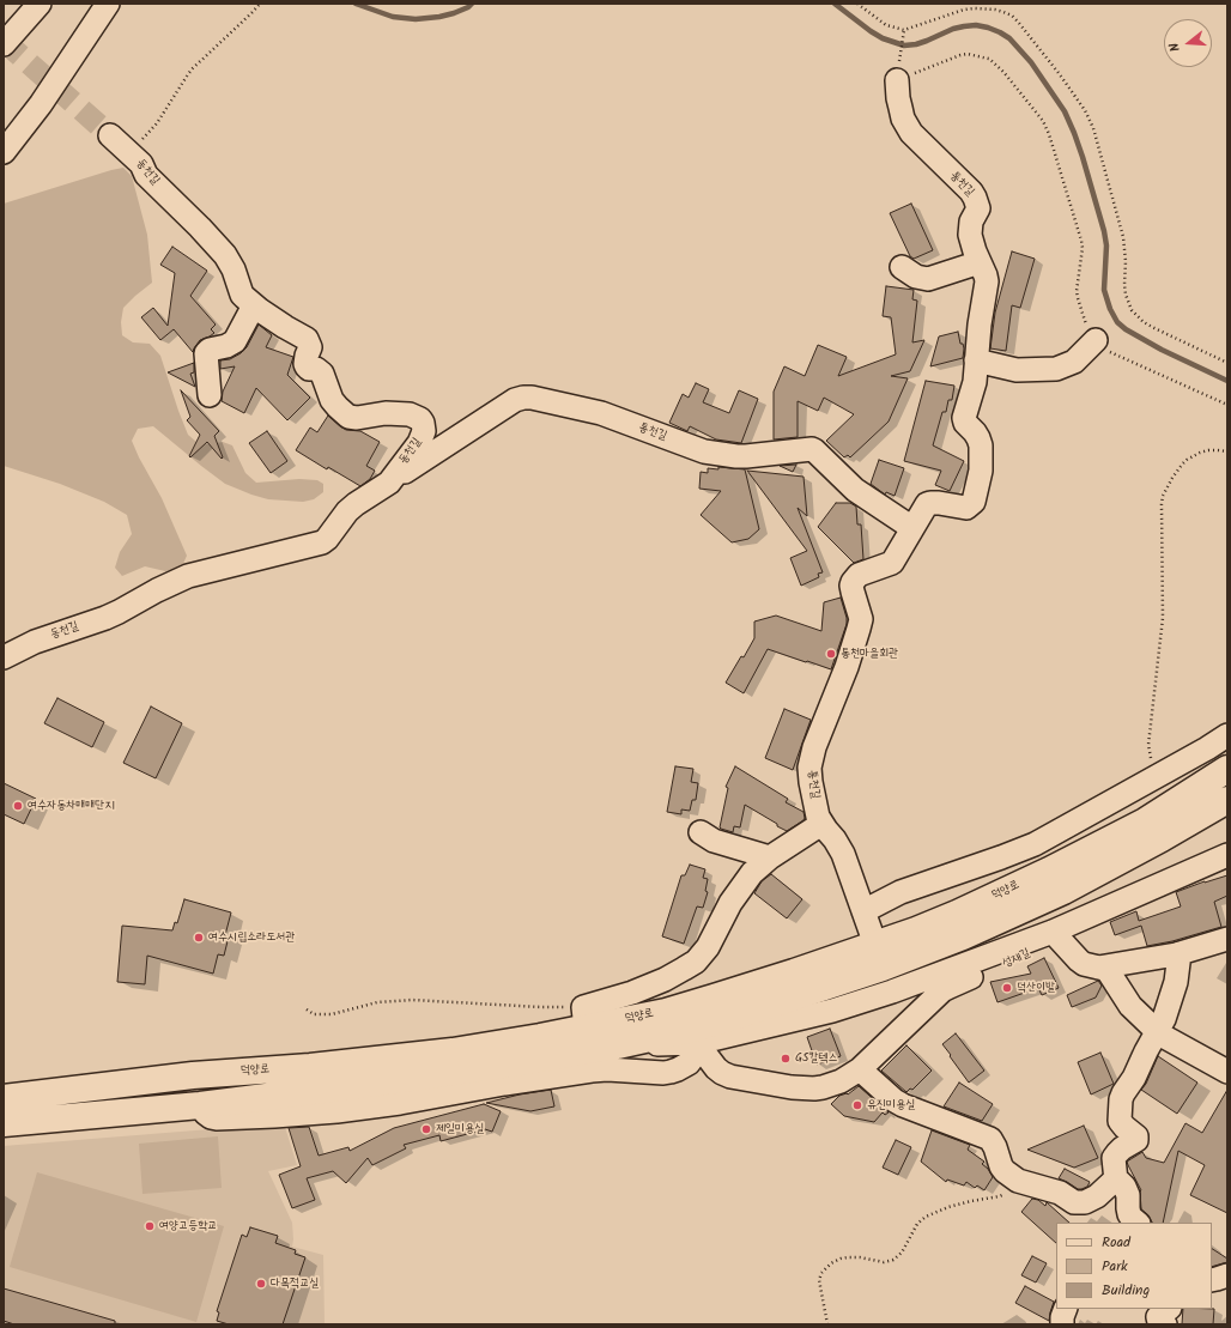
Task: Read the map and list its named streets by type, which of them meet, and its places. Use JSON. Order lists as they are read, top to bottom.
{
  "streets": {
    "main road": ["덕양로"],
    "street": ["동천길", "통천길", "성재길"]
  },
  "crossings": [
    ["동천길", "통천길"],
    ["통천길", "덕양로"],
    ["덕양로", "성재길"]
  ],
  "places": [
    "통천마을회관",
    "여수자동차매매단지",
    "여수시립소라도서관",
    "덕산이발",
    "GS칼텍스",
    "유진미용실",
    "제일미용실",
    "여양고등학교",
    "다목적교실"
  ],
  "legend": ["Road", "Park", "Building"],
  "north": "left"
}
